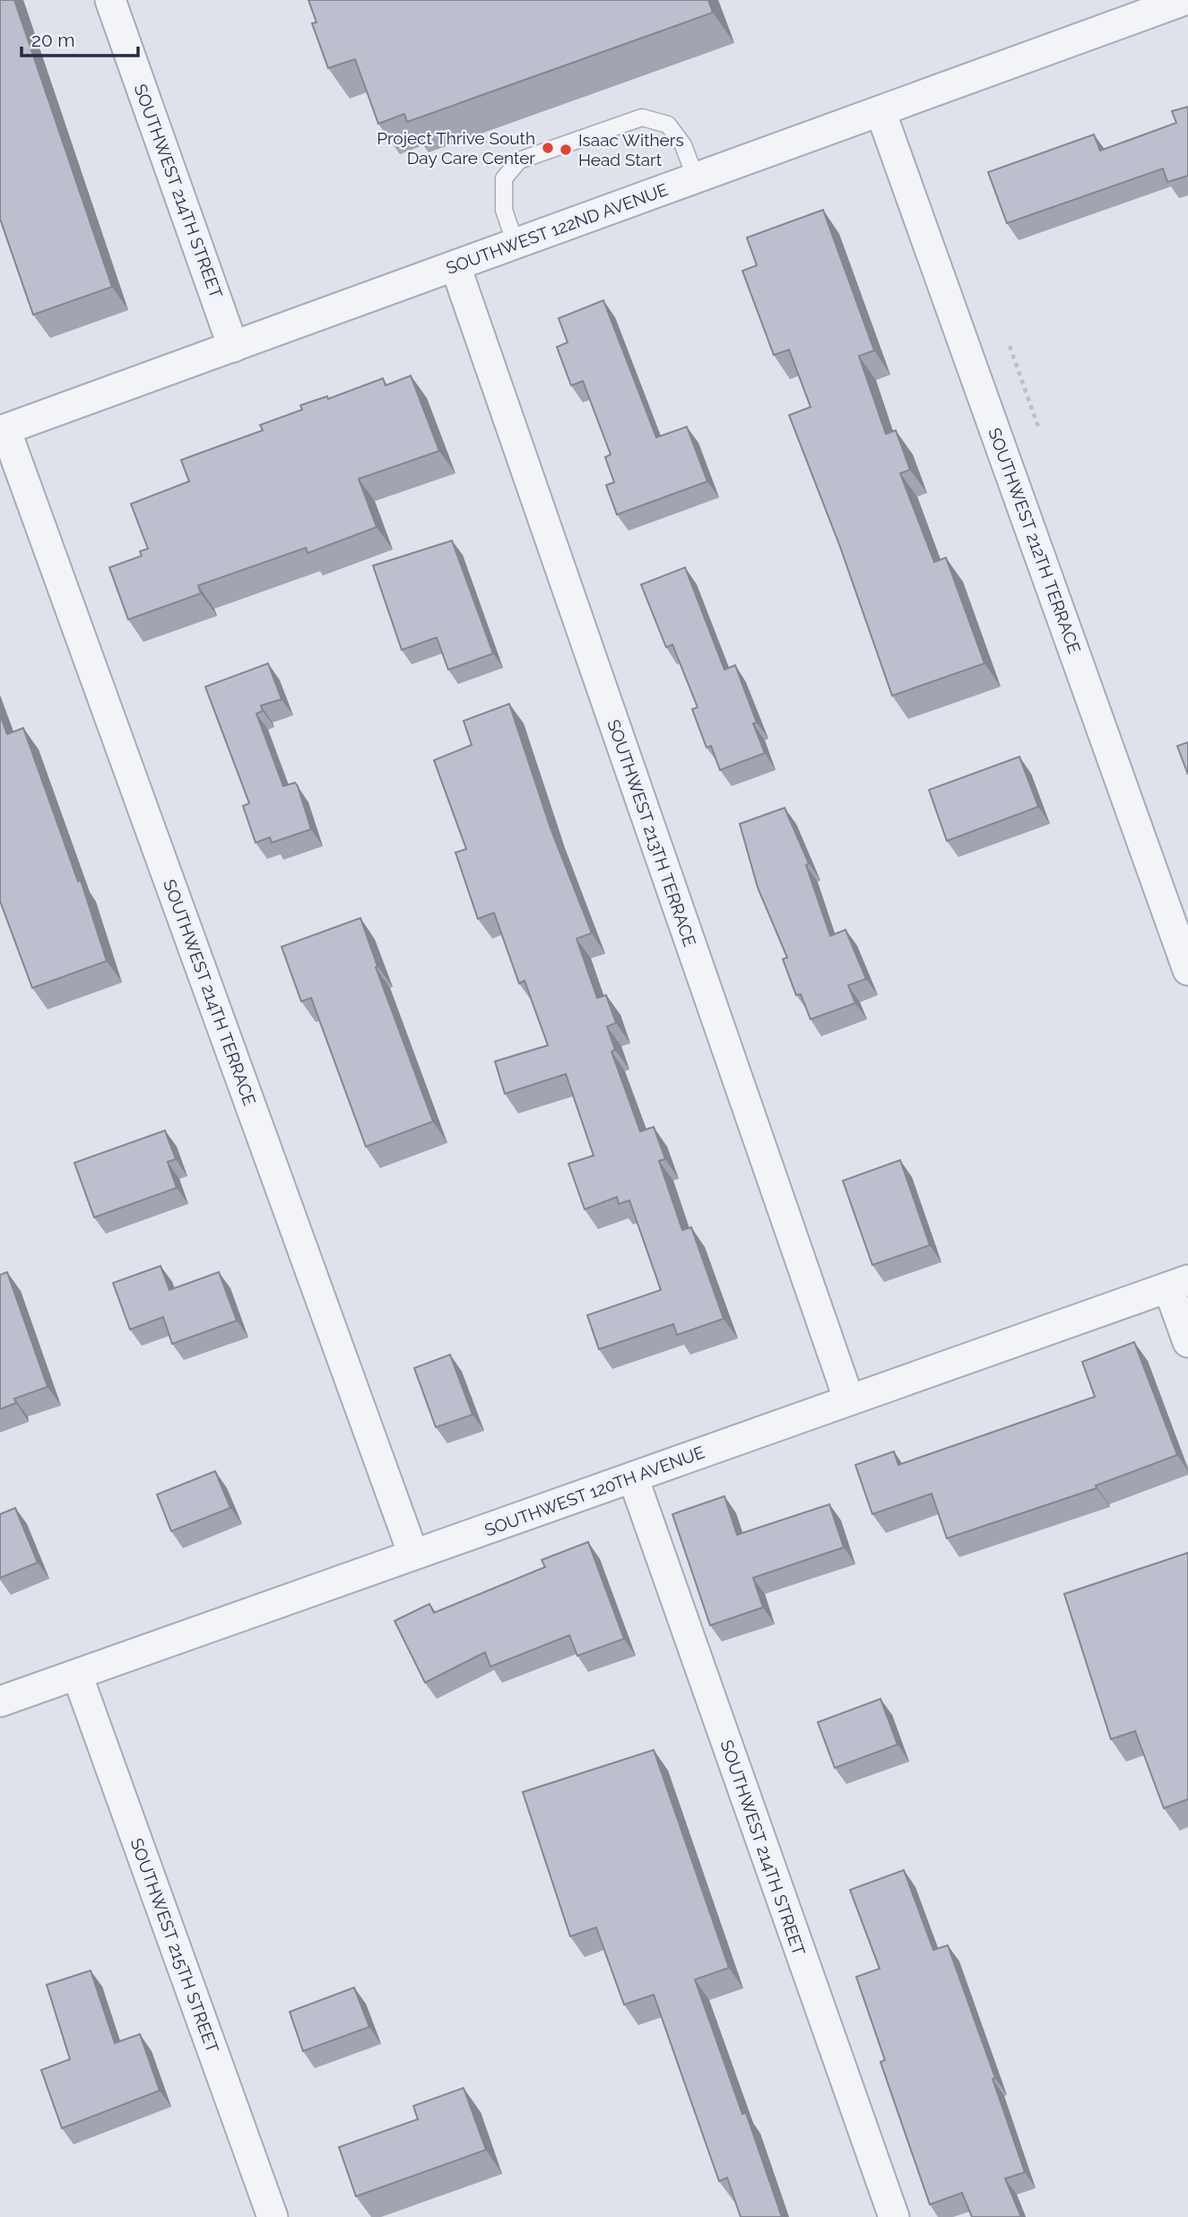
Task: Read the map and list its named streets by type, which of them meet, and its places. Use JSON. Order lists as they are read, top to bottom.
{
  "streets": {
    "street": [
      "SOUTHWEST 214TH STREET",
      "SOUTHWEST 122ND AVENUE",
      "SOUTHWEST 212TH TERRACE",
      "SOUTHWEST 213TH TERRACE",
      "SOUTHWEST 214TH TERRACE",
      "SOUTHWEST 120TH AVENUE",
      "SOUTHWEST 215TH STREET"
    ]
  },
  "crossings": [
    ["SOUTHWEST 214TH STREET", "SOUTHWEST 122ND AVENUE"],
    ["SOUTHWEST 214TH STREET", "SOUTHWEST 120TH AVENUE"],
    ["SOUTHWEST 122ND AVENUE", "SOUTHWEST 212TH TERRACE"],
    ["SOUTHWEST 122ND AVENUE", "SOUTHWEST 213TH TERRACE"],
    ["SOUTHWEST 122ND AVENUE", "SOUTHWEST 214TH TERRACE"],
    ["SOUTHWEST 213TH TERRACE", "SOUTHWEST 120TH AVENUE"],
    ["SOUTHWEST 214TH TERRACE", "SOUTHWEST 120TH AVENUE"],
    ["SOUTHWEST 120TH AVENUE", "SOUTHWEST 215TH STREET"]
  ],
  "places": ["Project Thrive South Day Care Center", "Isaac Withers Head Start"],
  "scale_bar": "20 m"
}
